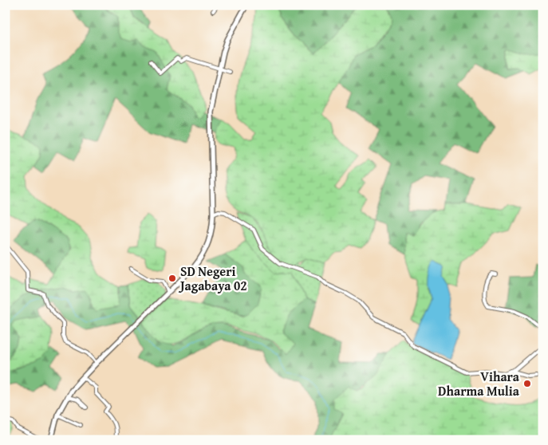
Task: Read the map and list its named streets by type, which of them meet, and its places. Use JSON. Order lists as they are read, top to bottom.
{
  "places": ["SD Negeri Jagabaya 02", "Vihara Dharma Mulia"]
}
